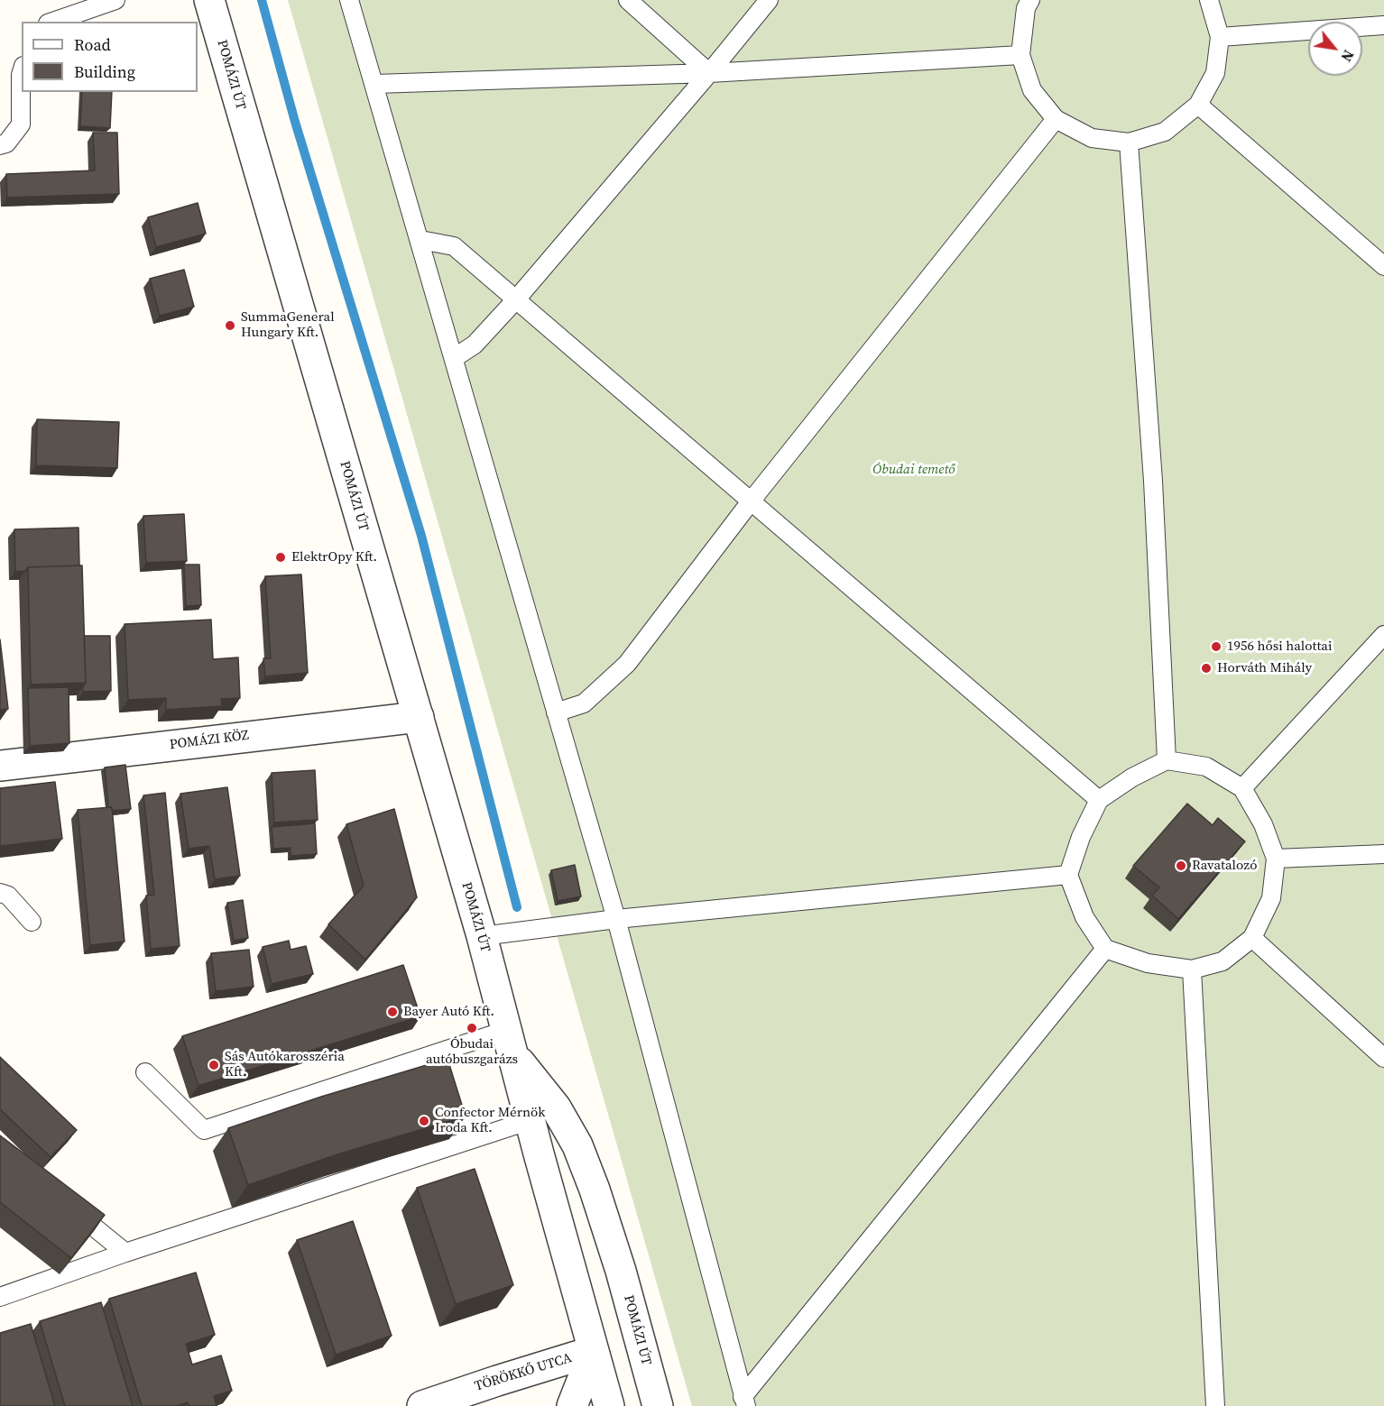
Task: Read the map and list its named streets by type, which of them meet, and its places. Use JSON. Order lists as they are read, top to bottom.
{
  "streets": {
    "street": ["POMÁZI ÚT", "POMÁZI KÖZ", "TÖRÖKKŐ UTCA"]
  },
  "crossings": [
    ["POMÁZI ÚT", "POMÁZI KÖZ"],
    ["POMÁZI ÚT", "TÖRÖKKŐ UTCA"]
  ],
  "parks": ["Óbudai temető"],
  "places": [
    "SummaGeneral Hungary Kft.",
    "ElektrOpy Kft.",
    "1956 hősi halottai",
    "Horváth Mihály",
    "Ravatalozó",
    "Bayer Autó Kft.",
    "Óbudai autóbuszgarázs",
    "Sás Autókarosszéria Kft.",
    "Confector Mérnök Iroda Kft."
  ],
  "legend": ["Road", "Building"],
  "north": "bottom right"
}
